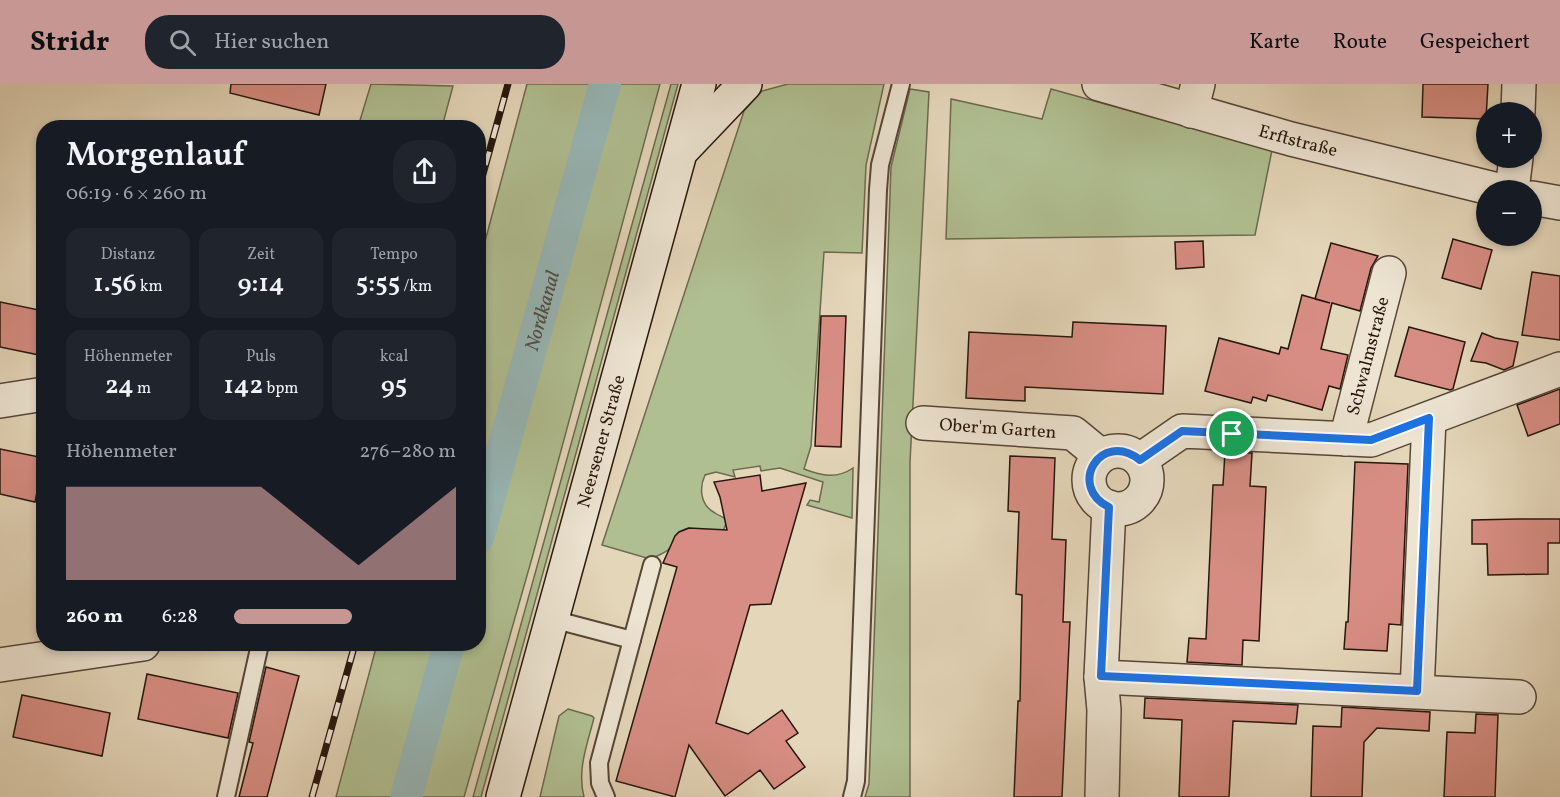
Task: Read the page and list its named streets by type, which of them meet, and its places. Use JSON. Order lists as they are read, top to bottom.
{
  "streets": {
    "street": [
      "Erftstraße",
      "Schwalmstraße",
      "Ober'm Garten",
      "Neersener Straße"
    ]
  },
  "crossings": [
    ["Schwalmstraße", "Ober'm Garten"]
  ],
  "water": ["Nordkanal"],
  "page": {
    "header": "Stridr",
    "search": "Hier suchen",
    "nav": ["Karte", "Route", "Gespeichert"],
    "map_buttons": ["+", "−"],
    "heading": ["Morgenlauf", "06:19 · 6 × 260 m"],
    "stats": [
      ["Distanz", "1.56 km"],
      ["Zeit", "9:14"],
      ["Tempo", "5:55 /km"],
      ["Höhenmeter", "24 m"],
      ["Puls", "142 bpm"],
      ["kcal", "95"]
    ],
    "chart": ["Höhenmeter", "276–280 m"],
    "list": [
      {
        "name": "260 m",
        "note": "6:28"
      }
    ]
  }
}
